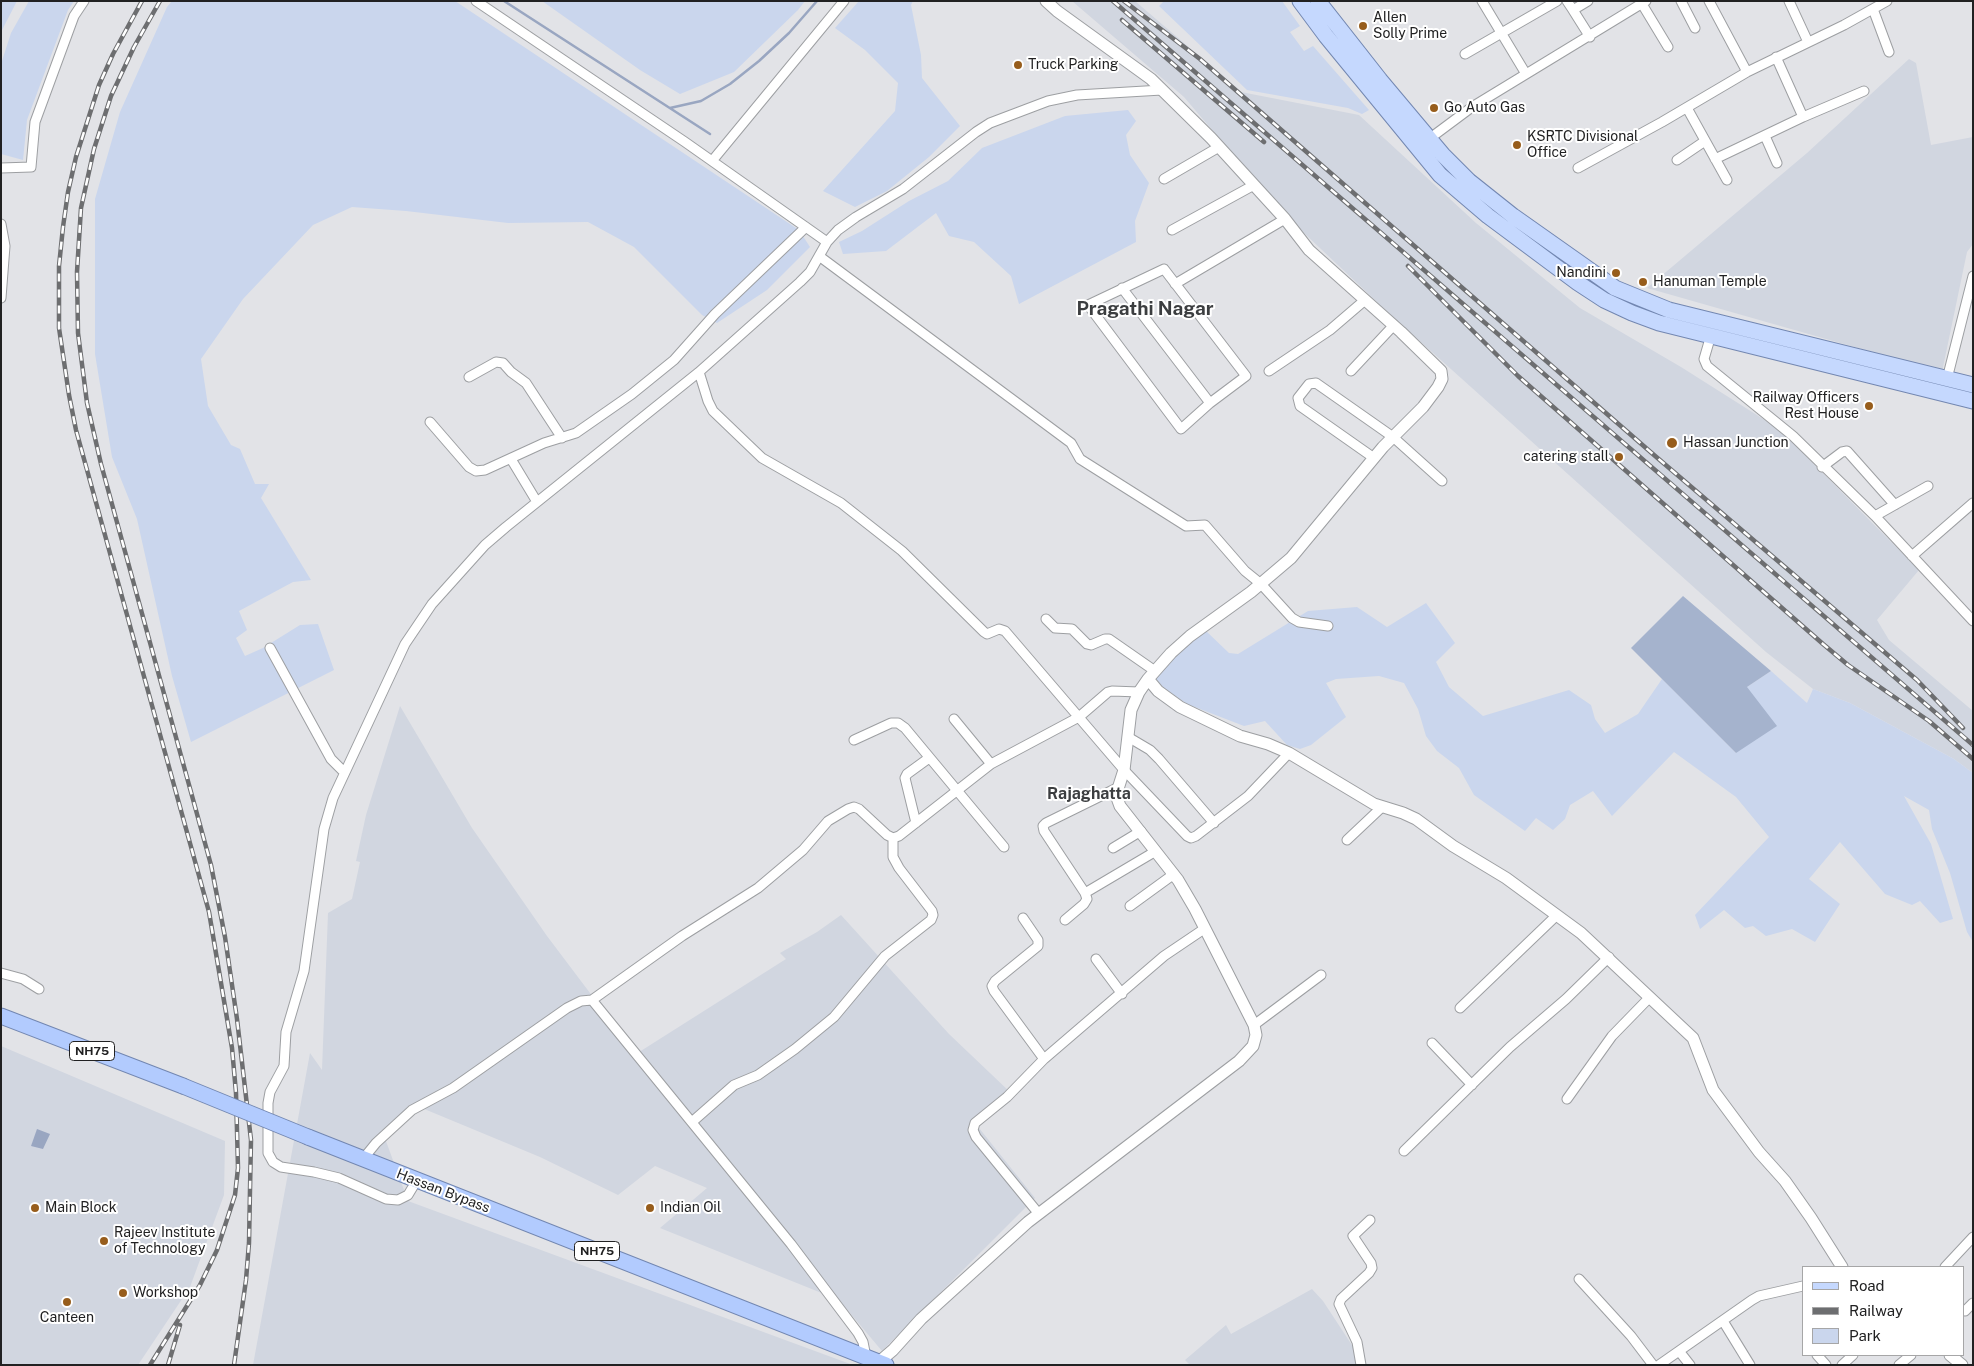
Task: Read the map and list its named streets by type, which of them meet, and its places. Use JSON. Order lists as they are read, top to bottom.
{
  "streets": {
    "highway": ["NH75", "Hassan Bypass"]
  },
  "districts": ["Pragathi Nagar", "Rajaghatta"],
  "places": [
    "Allen Solly Prime",
    "Truck Parking",
    "Go Auto Gas",
    "KSRTC Divisional Office",
    "Nandini",
    "Hanuman Temple",
    "Railway Officers Rest House",
    "Hassan Junction",
    "catering stall",
    "Main Block",
    "Indian Oil",
    "Rajeev Institute of Technology",
    "Workshop",
    "Canteen"
  ],
  "legend": ["Road", "Railway", "Park"]
}
